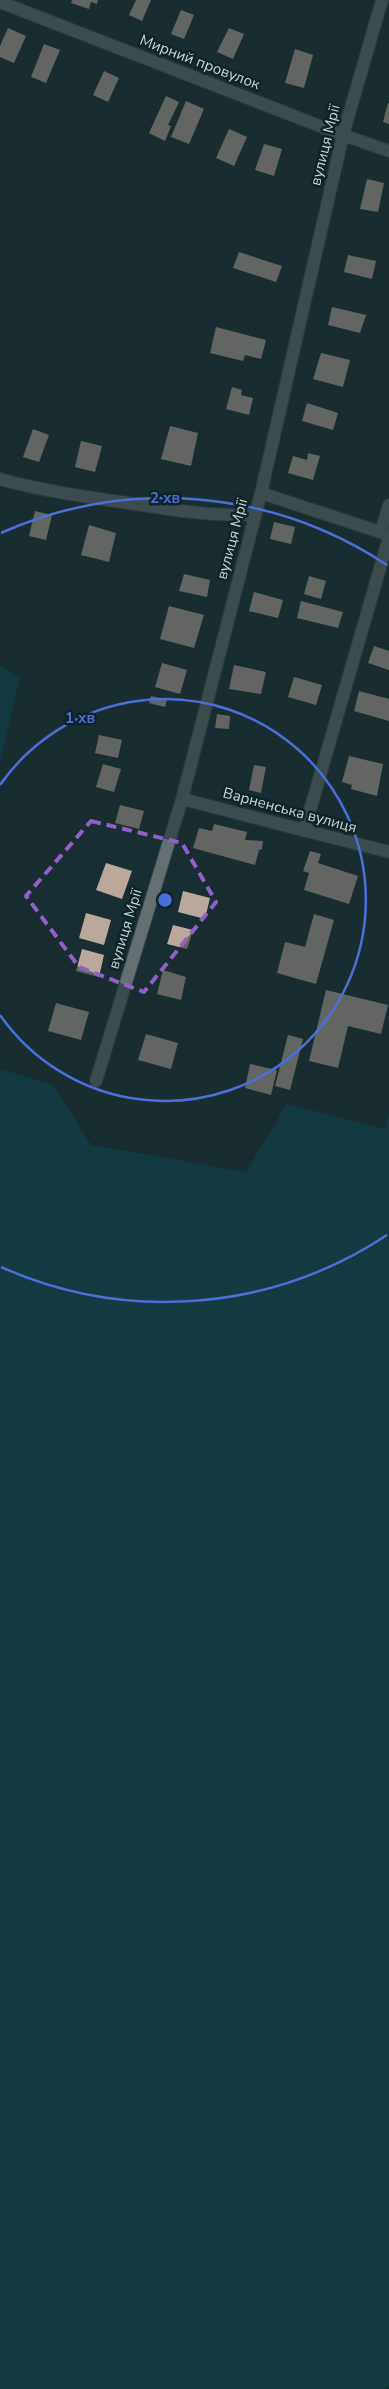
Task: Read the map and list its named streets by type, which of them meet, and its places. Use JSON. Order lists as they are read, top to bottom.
{
  "streets": {
    "street": ["Мирний провулок", "вулиця Мрії", "Варненська вулиця"]
  },
  "crossings": [
    ["Мирний провулок", "вулиця Мрії"],
    ["вулиця Мрії", "Варненська вулиця"]
  ],
  "rings": ["2 хв", "1 хв"]
}
